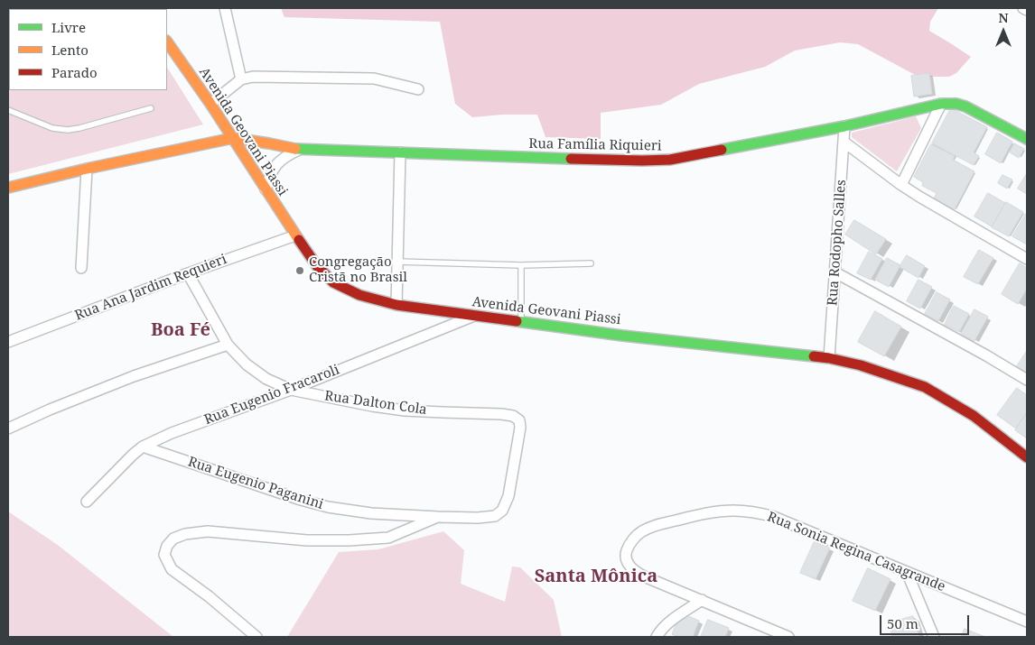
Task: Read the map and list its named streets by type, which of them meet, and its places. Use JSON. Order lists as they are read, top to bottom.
{
  "streets": {
    "street": [
      "Avenida Geovani Piassi",
      "Rua Família Riquieri",
      "Rua Rodopho Salles",
      "Rua Ana Jardim Requieri",
      "Rua Eugenio Fracaroli",
      "Rua Dalton Cola",
      "Rua Eugenio Paganini",
      "Rua Sonia Regina Casagrande"
    ]
  },
  "crossings": [
    ["Avenida Geovani Piassi", "Rua Família Riquieri"],
    ["Avenida Geovani Piassi", "Rua Rodopho Salles"],
    ["Avenida Geovani Piassi", "Rua Ana Jardim Requieri"],
    ["Avenida Geovani Piassi", "Rua Eugenio Fracaroli"],
    ["Rua Família Riquieri", "Rua Rodopho Salles"],
    ["Rua Ana Jardim Requieri", "Rua Dalton Cola"],
    ["Rua Eugenio Fracaroli", "Rua Dalton Cola"],
    ["Rua Eugenio Fracaroli", "Rua Eugenio Paganini"],
    ["Rua Dalton Cola", "Rua Eugenio Paganini"]
  ],
  "districts": ["Boa Fé", "Santa Mônica"],
  "places": ["Congregação Cristã no Brasil"],
  "legend": ["Livre", "Lento", "Parado"],
  "scale_bar": "50 m",
  "north": "top"
}
